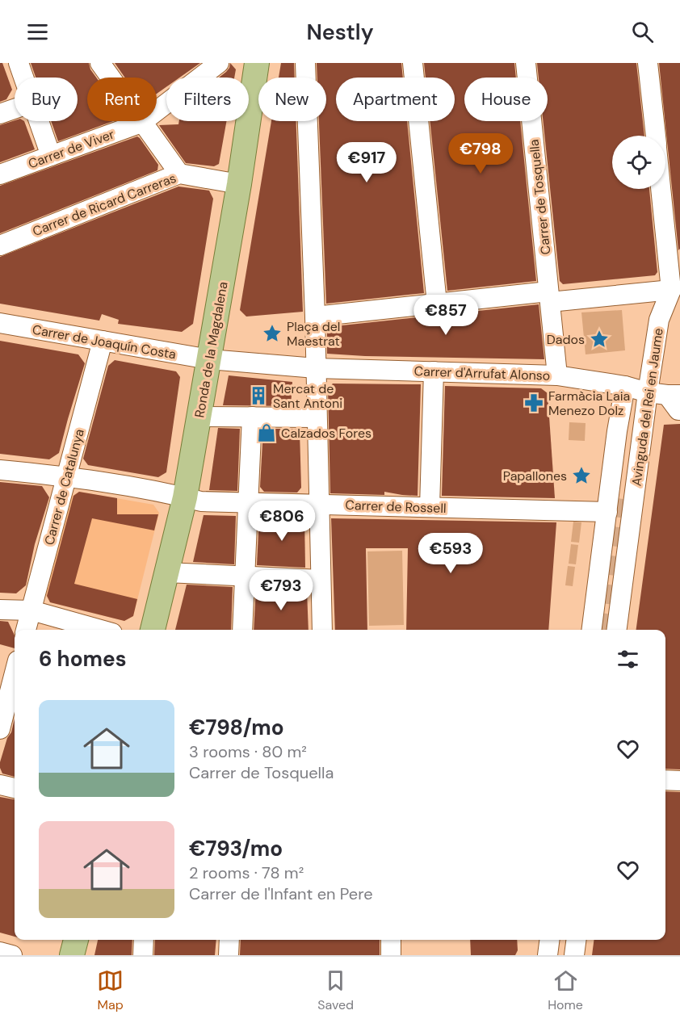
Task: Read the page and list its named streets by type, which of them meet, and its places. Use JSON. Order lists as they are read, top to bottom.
{
  "streets": {
    "main road": ["Ronda de la Magdalena"],
    "street": [
      "Carrer de Viver",
      "Carrer de Tosquella",
      "Carrer de Ricard Carreras",
      "Carrer de Joaquín Costa",
      "Carrer d'Arrufat Alonso",
      "Avinguda del Rei en Jaume",
      "Carrer de Catalunya",
      "Carrer de Rossell"
    ]
  },
  "crossings": [
    ["Carrer de Ricard Carreras", "Ronda de la Magdalena"],
    ["Carrer de Joaquín Costa", "Ronda de la Magdalena"],
    ["Carrer de Joaquín Costa", "Carrer de Catalunya"],
    ["Ronda de la Magdalena", "Carrer de Rossell"],
    ["Carrer d'Arrufat Alonso", "Avinguda del Rei en Jaume"],
    ["Avinguda del Rei en Jaume", "Carrer de Rossell"],
    ["Carrer de Catalunya", "Carrer de Rossell"]
  ],
  "places": {
    "place": ["Plaça del Maestrat", "Dados", "Papallones"],
    "building": ["Mercat de Sant Antoni"],
    "pharmacy": ["Farmàcia Laia Menezo Dolz"],
    "shop": ["Calzados Fores"]
  },
  "page": {
    "header": "Nestly",
    "chip": [
      "Buy",
      "Rent",
      "Filters",
      "New",
      "Apartment",
      "House"
    ],
    "price": [
      "€798",
      "€917",
      "€857",
      "€806",
      "€593",
      "€793"
    ],
    "heading": "6 homes",
    "list": [
      {
        "name": "€798/mo",
        "note": "3 rooms · 80 m² · Carrer de Tosquella"
      },
      {
        "name": "€793/mo",
        "note": "2 rooms · 78 m² · Carrer de l'Infant en Pere"
      }
    ],
    "tabs": ["Map", "Saved", "Home"]
  }
}
